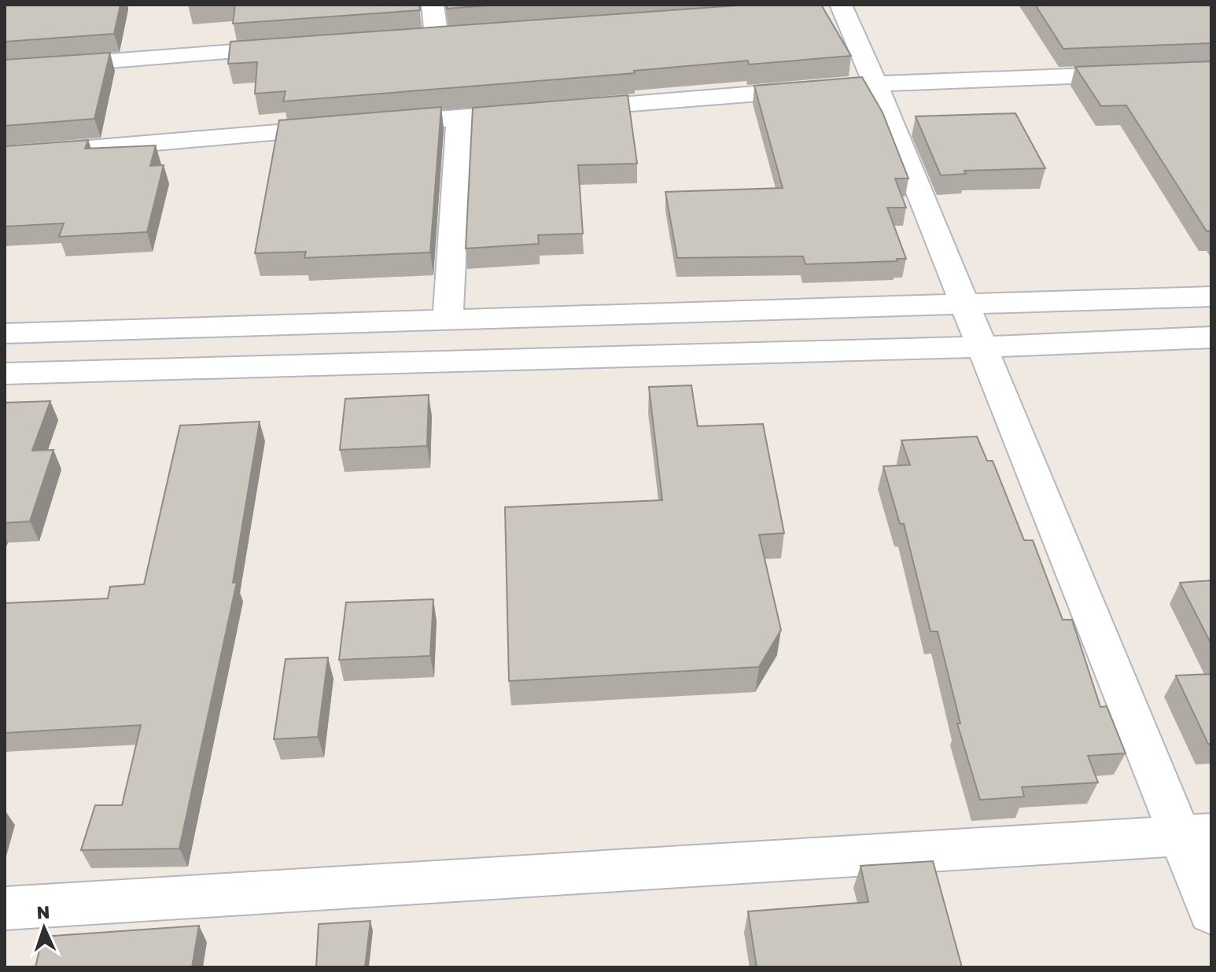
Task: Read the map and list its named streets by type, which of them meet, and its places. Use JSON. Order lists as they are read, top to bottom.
{
  "north": "top"
}
